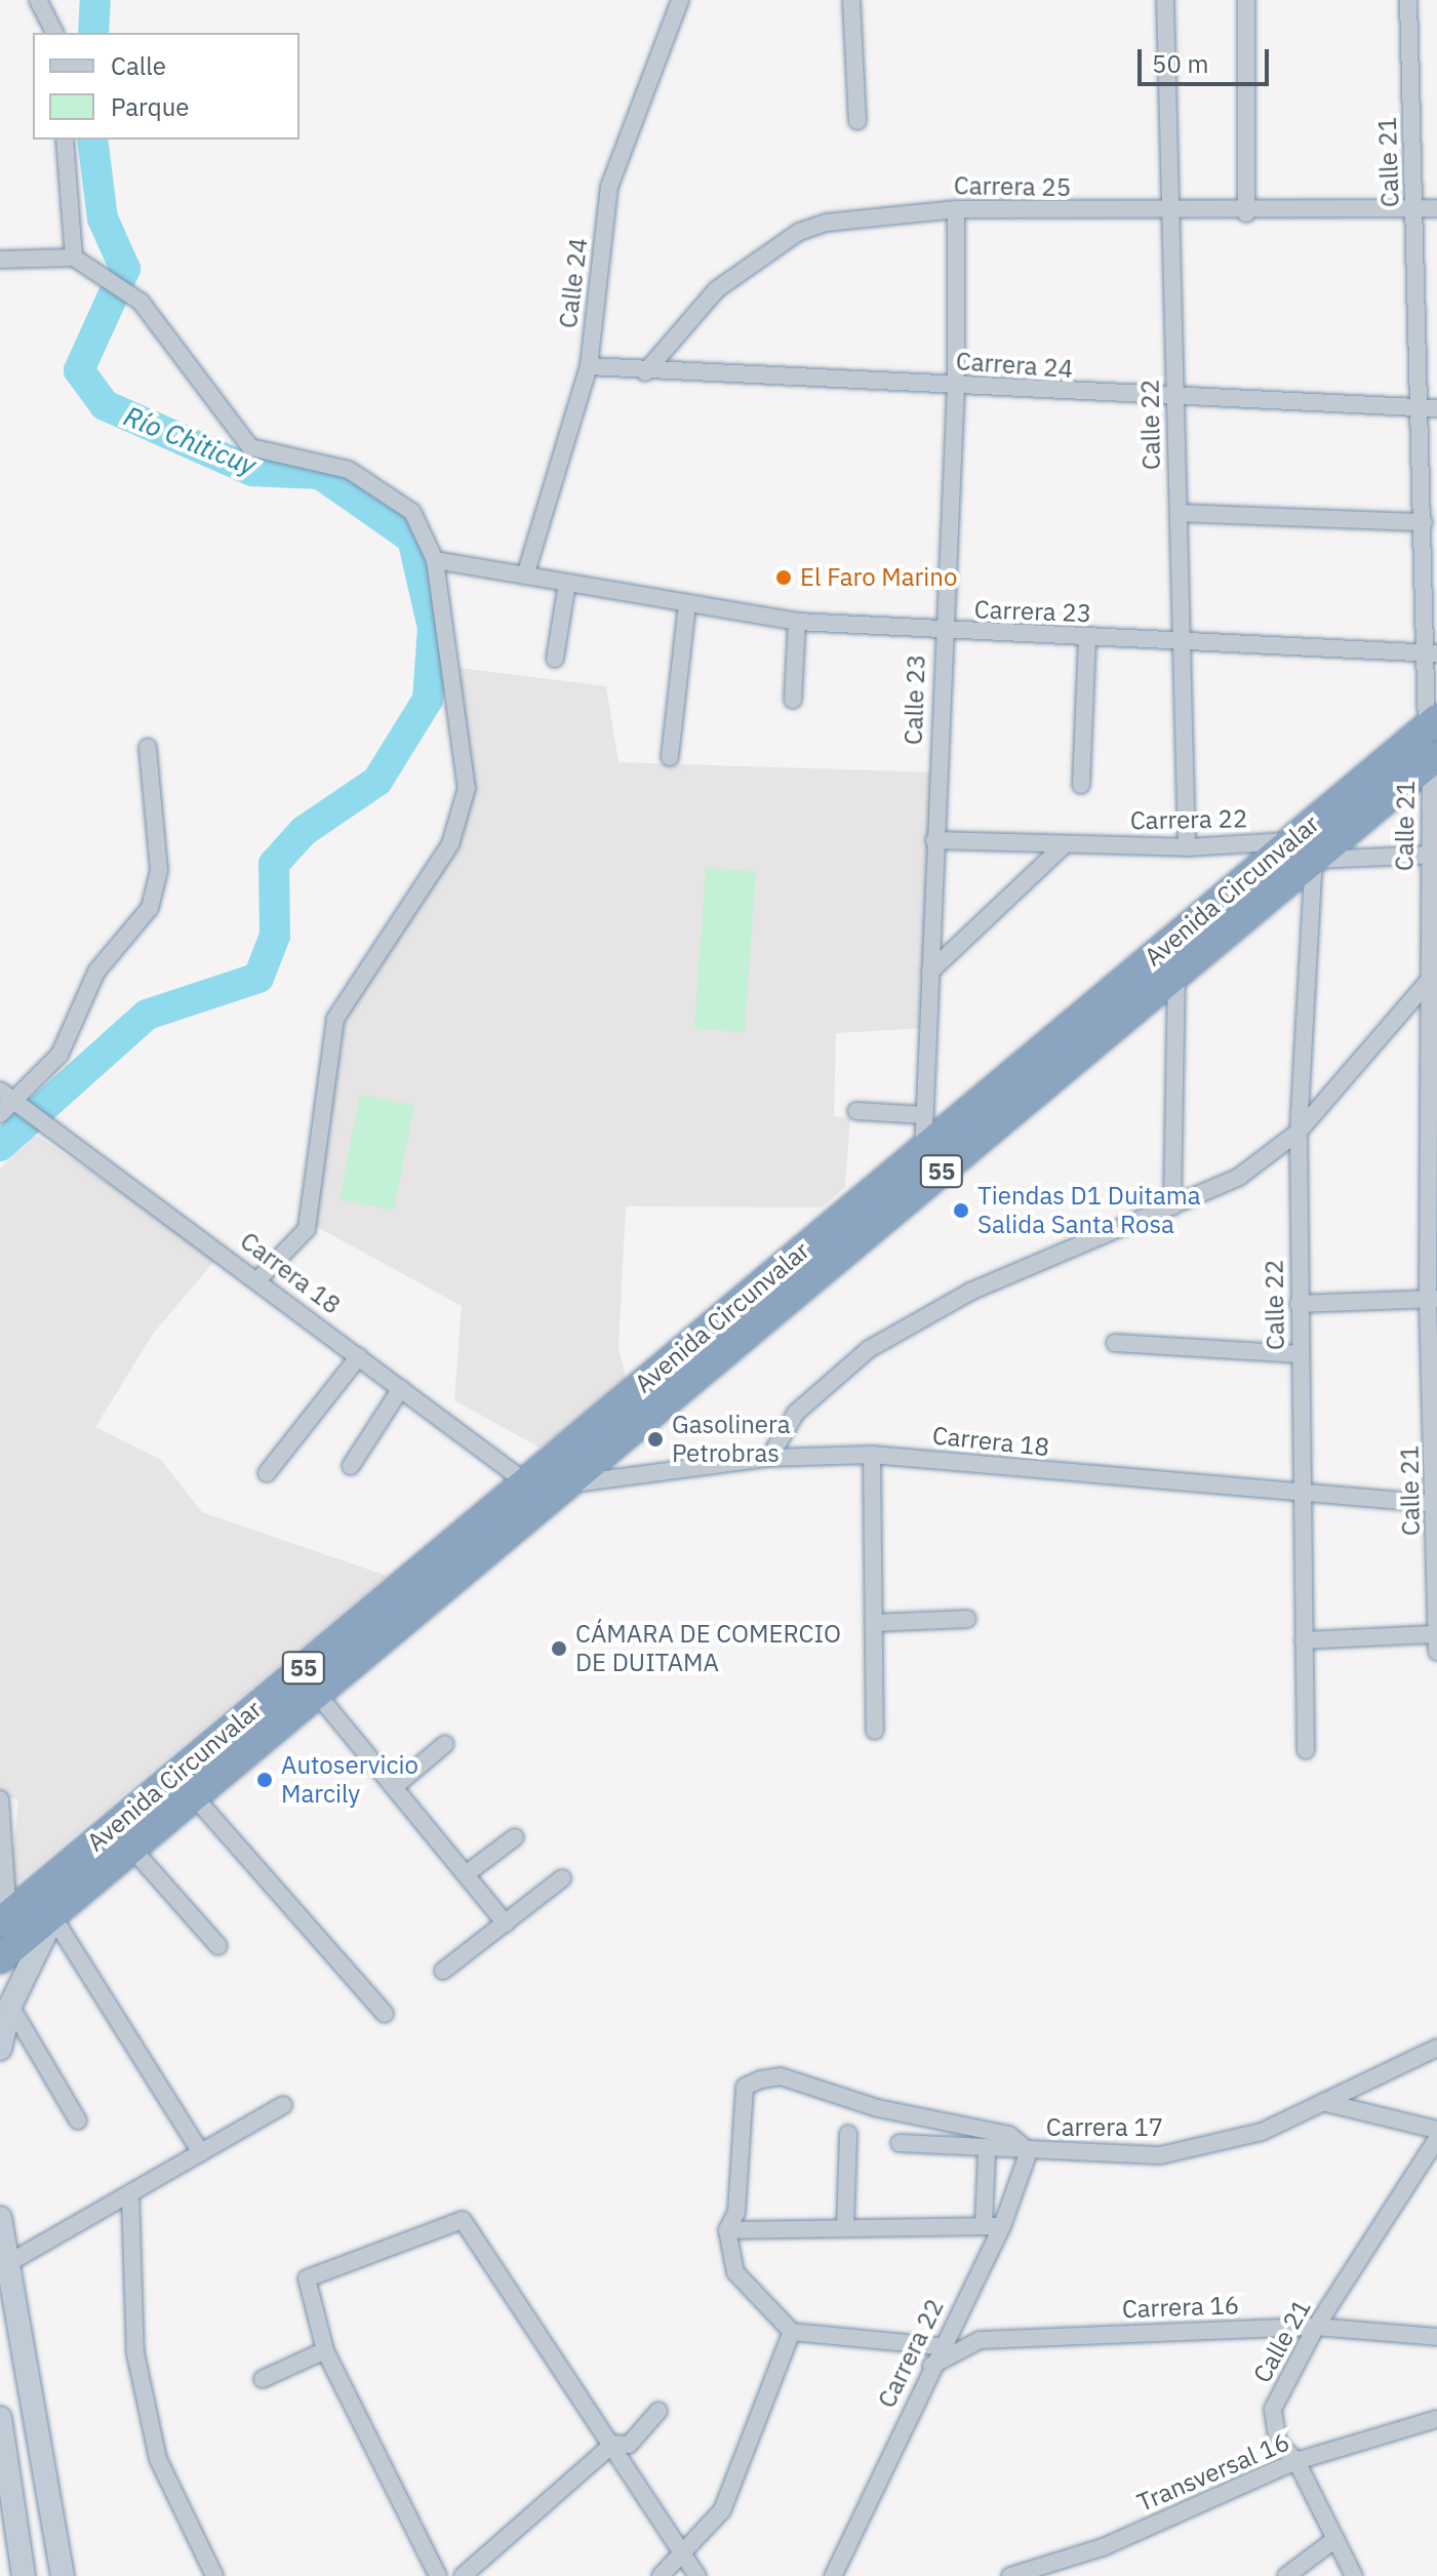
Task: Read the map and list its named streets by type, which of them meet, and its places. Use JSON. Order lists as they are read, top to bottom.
{
  "streets": {
    "highway": ["Avenida Circunvalar", "55"],
    "street": [
      "Calle 21",
      "Carrera 25",
      "Calle 24",
      "Carrera 24",
      "Calle 22",
      "Carrera 23",
      "Calle 23",
      "Carrera 22",
      "Carrera 18",
      "Carrera 17",
      "Carrera 16",
      "Transversal 16"
    ]
  },
  "crossings": [
    ["Calle 21", "Carrera 25"],
    ["Calle 21", "Carrera 24"],
    ["Calle 21", "Carrera 23"],
    ["Calle 21", "Carrera 22"],
    ["Calle 21", "Avenida Circunvalar"],
    ["Calle 21", "Carrera 18"],
    ["Calle 21", "Carrera 16"],
    ["Calle 21", "Transversal 16"],
    ["Carrera 25", "Carrera 24"],
    ["Carrera 25", "Calle 22"],
    ["Carrera 25", "Calle 23"],
    ["Calle 24", "Carrera 24"],
    ["Calle 24", "Carrera 23"],
    ["Carrera 24", "Calle 22"],
    ["Carrera 24", "Calle 23"],
    ["Calle 22", "Carrera 23"],
    ["Calle 22", "Carrera 22"],
    ["Calle 22", "Avenida Circunvalar"],
    ["Calle 22", "Carrera 18"],
    ["Carrera 23", "Calle 23"],
    ["Calle 23", "Carrera 22"],
    ["Calle 23", "Avenida Circunvalar"],
    ["Carrera 22", "Avenida Circunvalar"],
    ["Carrera 22", "Carrera 17"],
    ["Carrera 22", "Carrera 16"],
    ["Avenida Circunvalar", "Carrera 18"]
  ],
  "water": ["Río Chiticuy"],
  "places": [
    "El Faro Marino",
    "Tiendas D1 Duitama Salida Santa Rosa",
    "Gasolinera Petrobras",
    "CÁMARA DE COMERCIO DE DUITAMA",
    "Autoservicio Marcily"
  ],
  "legend": ["Calle", "Parque"],
  "scale_bar": "50 m"
}
